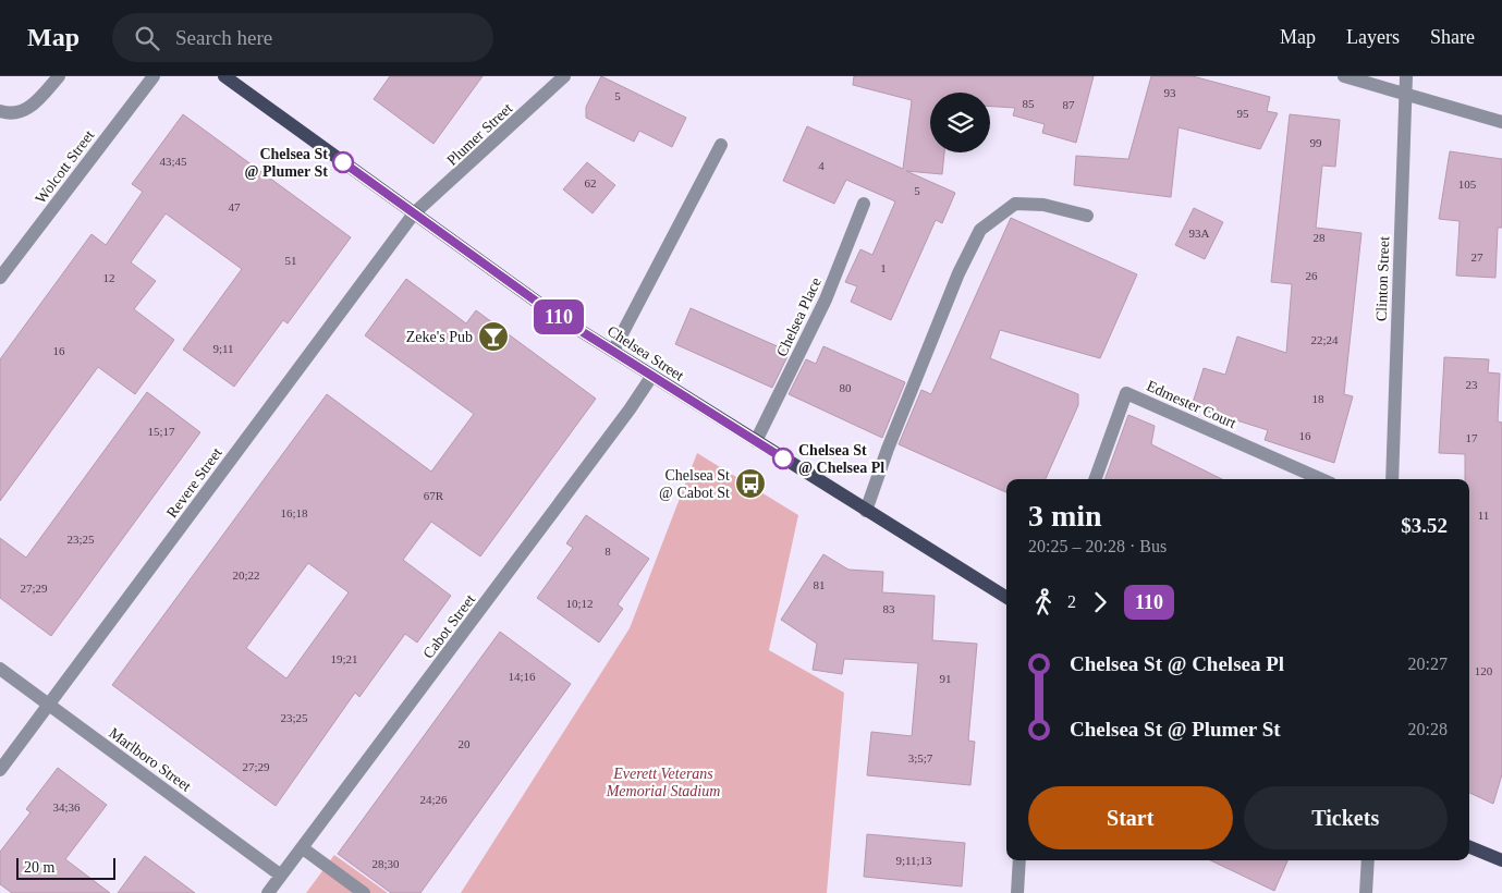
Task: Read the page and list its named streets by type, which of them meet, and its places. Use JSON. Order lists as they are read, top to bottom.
{
  "streets": {
    "main road": ["Chelsea Street"],
    "street": [
      "Plumer Street",
      "Wolcott Street",
      "Clinton Street",
      "Chelsea Place",
      "Edmester Court",
      "Revere Street",
      "Cabot Street",
      "Marlboro Street"
    ]
  },
  "crossings": [
    ["Plumer Street", "Chelsea Street"],
    ["Plumer Street", "Revere Street"],
    ["Chelsea Place", "Chelsea Street"],
    ["Chelsea Street", "Revere Street"],
    ["Chelsea Street", "Cabot Street"],
    ["Revere Street", "Marlboro Street"],
    ["Cabot Street", "Marlboro Street"]
  ],
  "parks": ["Everett Veterans Memorial Stadium"],
  "places": {
    "other": ["Chelsea St @ Plumer St", "Chelsea St @ Chelsea Pl"],
    "bar": ["Zeke's Pub"],
    "bus stop": ["Chelsea St @ Cabot St"]
  },
  "lines": ["bus line 110"],
  "house_numbers": [
    "93",
    "5",
    "85",
    "87",
    "95",
    "99",
    "43;45",
    "4",
    "62",
    "105",
    "5",
    "47",
    "93A",
    "28",
    "27",
    "51",
    "1",
    "26",
    "12",
    "22;24",
    "9;11",
    "16",
    "23",
    "80",
    "18",
    "15;17",
    "16",
    "17",
    "67R",
    "16;18",
    "11",
    "23;25",
    "8",
    "20;22",
    "81",
    "27;29",
    "10;12",
    "83",
    "19;21",
    "120",
    "14;16",
    "91",
    "23;25",
    "20",
    "3;5;7",
    "27;29",
    "24;26",
    "34;36",
    "9;11;13",
    "28;30"
  ],
  "scale_bar": "20 m",
  "page": {
    "header": "Map",
    "search": "Search here",
    "nav": ["Map", "Layers", "Share"],
    "on_map": "110",
    "heading": ["3 min", "20:25 – 20:28 · Bus", "$3.52"],
    "legs": ["2", "110"],
    "list": [
      {
        "name": "Chelsea St @ Chelsea Pl",
        "value": "20:27"
      },
      {
        "name": "Chelsea St @ Plumer St",
        "value": "20:28"
      }
    ],
    "buttons": ["Start", "Tickets"],
    "scale": "20 m"
  }
}
